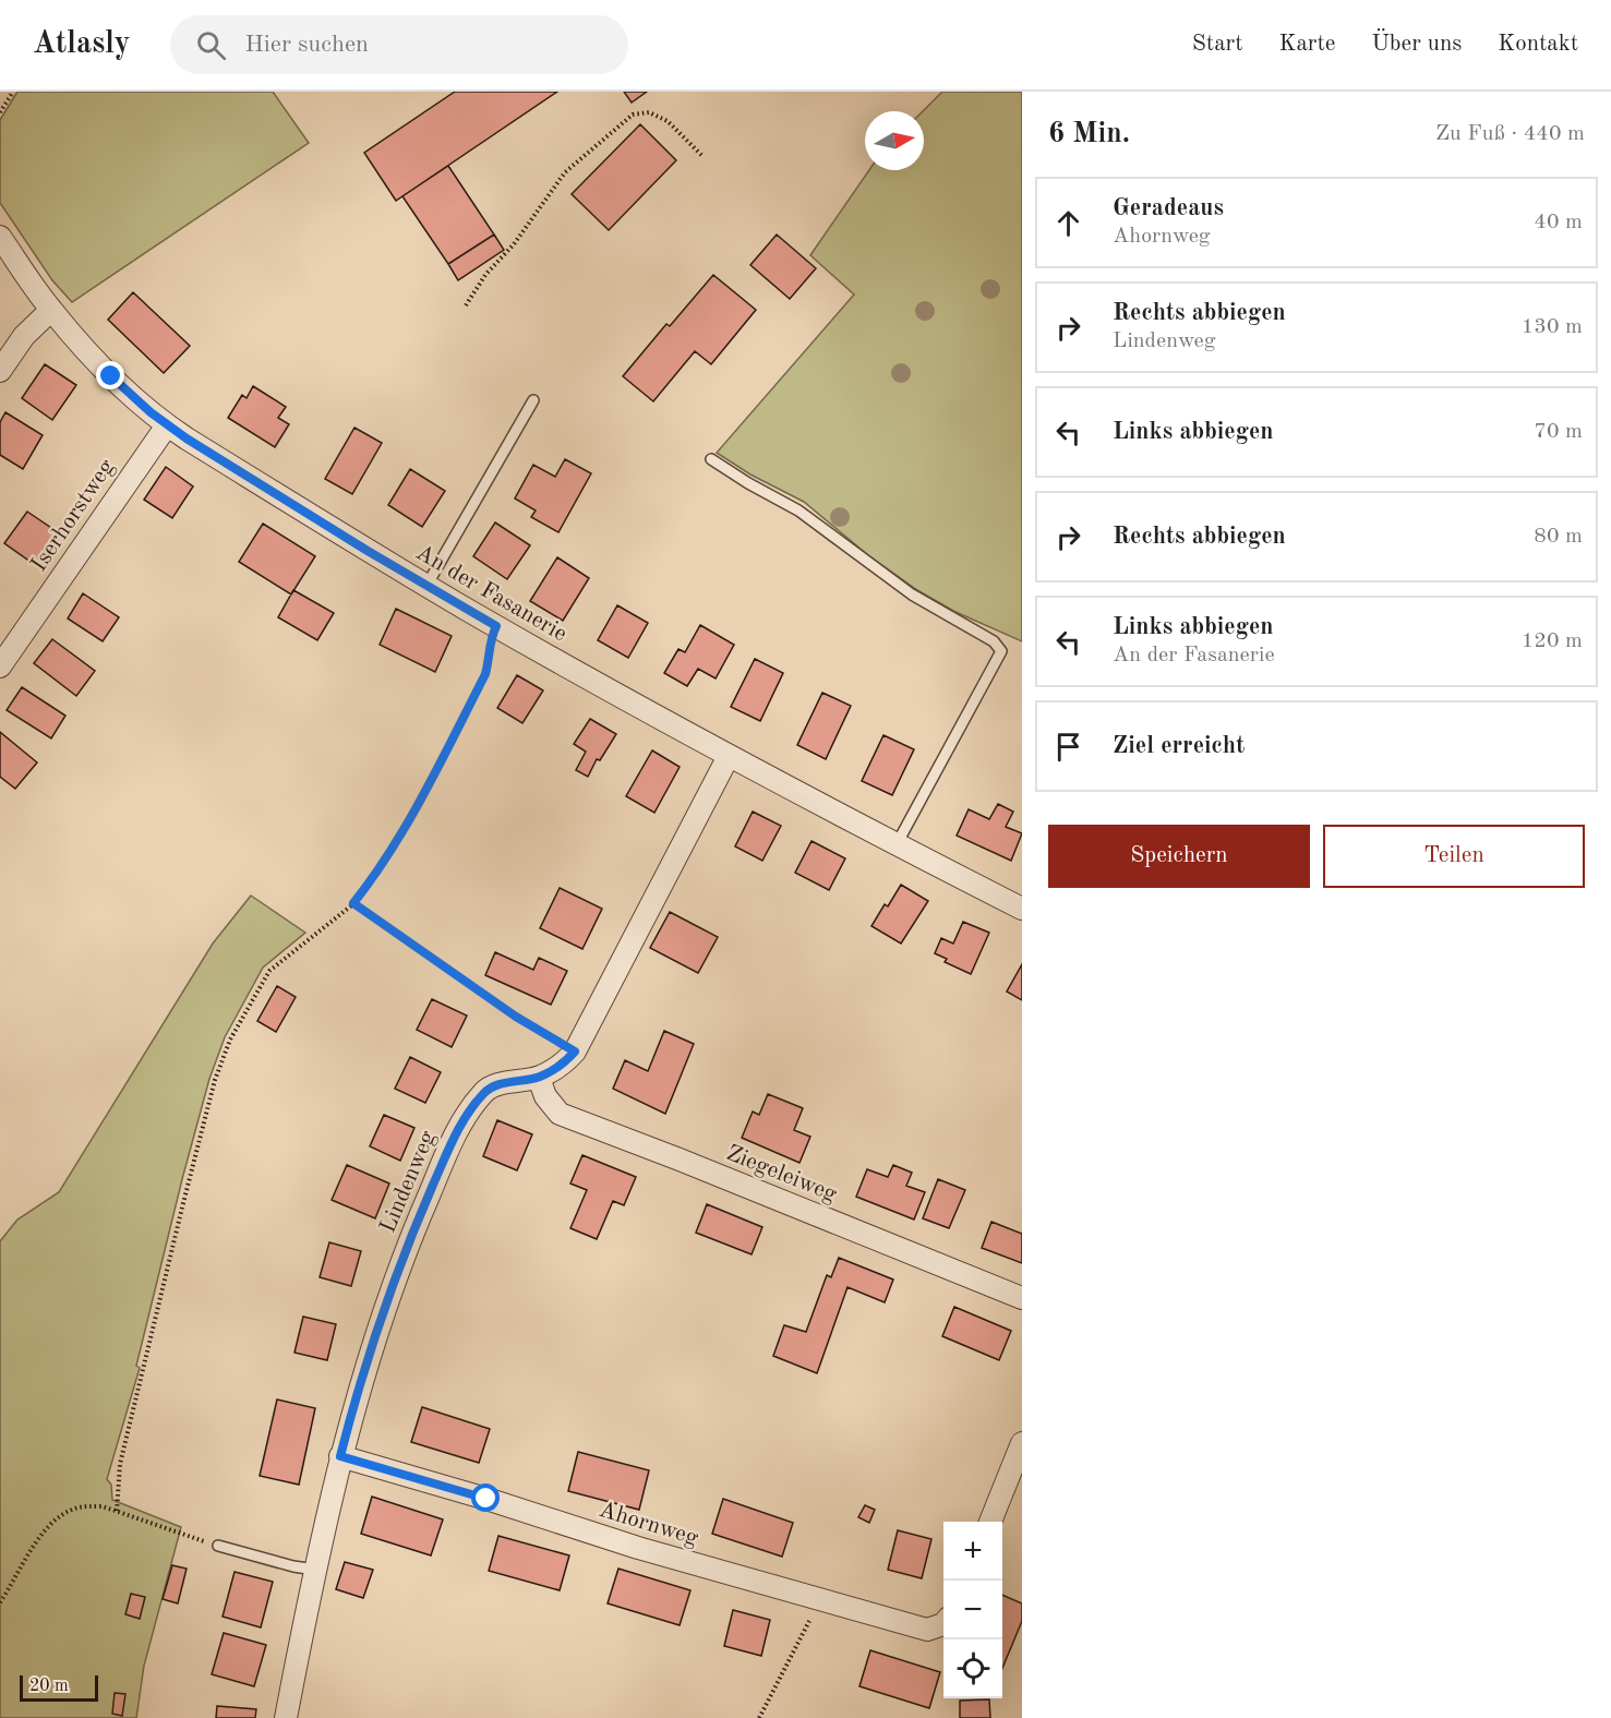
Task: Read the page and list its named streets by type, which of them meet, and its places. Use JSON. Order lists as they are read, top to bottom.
{
  "streets": {
    "street": [
      "Iserhorstweg",
      "An der Fasanerie",
      "Ziegeleiweg",
      "Lindenweg",
      "Ahornweg"
    ]
  },
  "crossings": [
    ["Iserhorstweg", "An der Fasanerie"],
    ["An der Fasanerie", "Lindenweg"],
    ["Ziegeleiweg", "Lindenweg"],
    ["Lindenweg", "Ahornweg"]
  ],
  "scale_bar": "20 m",
  "north": "right",
  "page": {
    "header": "Atlasly",
    "search": "Hier suchen",
    "nav": [
      "Start",
      "Karte",
      "Über uns",
      "Kontakt"
    ],
    "heading": ["6 Min.", "Zu Fuß · 440 m"],
    "list": [
      ["Geradeaus", "Ahornweg", "40 m"],
      ["Rechts abbiegen", "Lindenweg", "130 m"],
      ["Links abbiegen", "70 m"],
      ["Rechts abbiegen", "80 m"],
      ["Links abbiegen", "An der Fasanerie", "120 m"],
      "Ziel erreicht"
    ],
    "buttons": ["Speichern", "Teilen"],
    "map_buttons": ["+", "−"],
    "scale": "20 m"
  }
}
